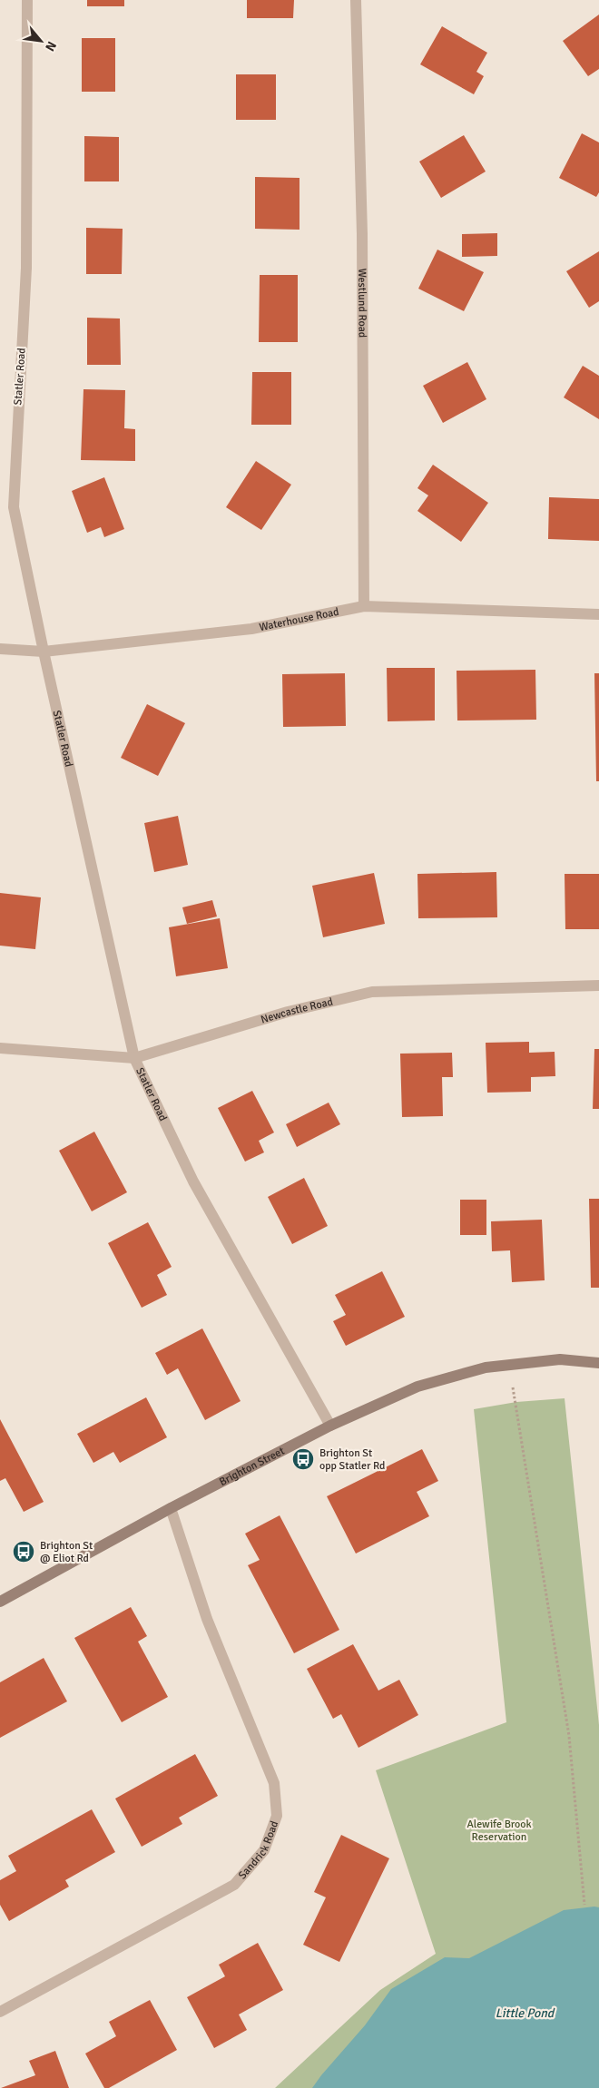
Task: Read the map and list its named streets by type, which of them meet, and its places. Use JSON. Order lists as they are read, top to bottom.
{
  "streets": {
    "main road": ["Brighton Street"],
    "street": [
      "Westlund Road",
      "Statler Road",
      "Waterhouse Road",
      "Newcastle Road",
      "Sandrick Road"
    ]
  },
  "crossings": [
    ["Westlund Road", "Waterhouse Road"],
    ["Statler Road", "Waterhouse Road"],
    ["Statler Road", "Newcastle Road"],
    ["Statler Road", "Brighton Street"],
    ["Brighton Street", "Sandrick Road"]
  ],
  "water": ["Little Pond"],
  "parks": ["Alewife Brook Reservation"],
  "places": {
    "bus stop": ["Brighton St opp Statler Rd", "Brighton St @ Eliot Rd"]
  },
  "north": "bottom right"
}
